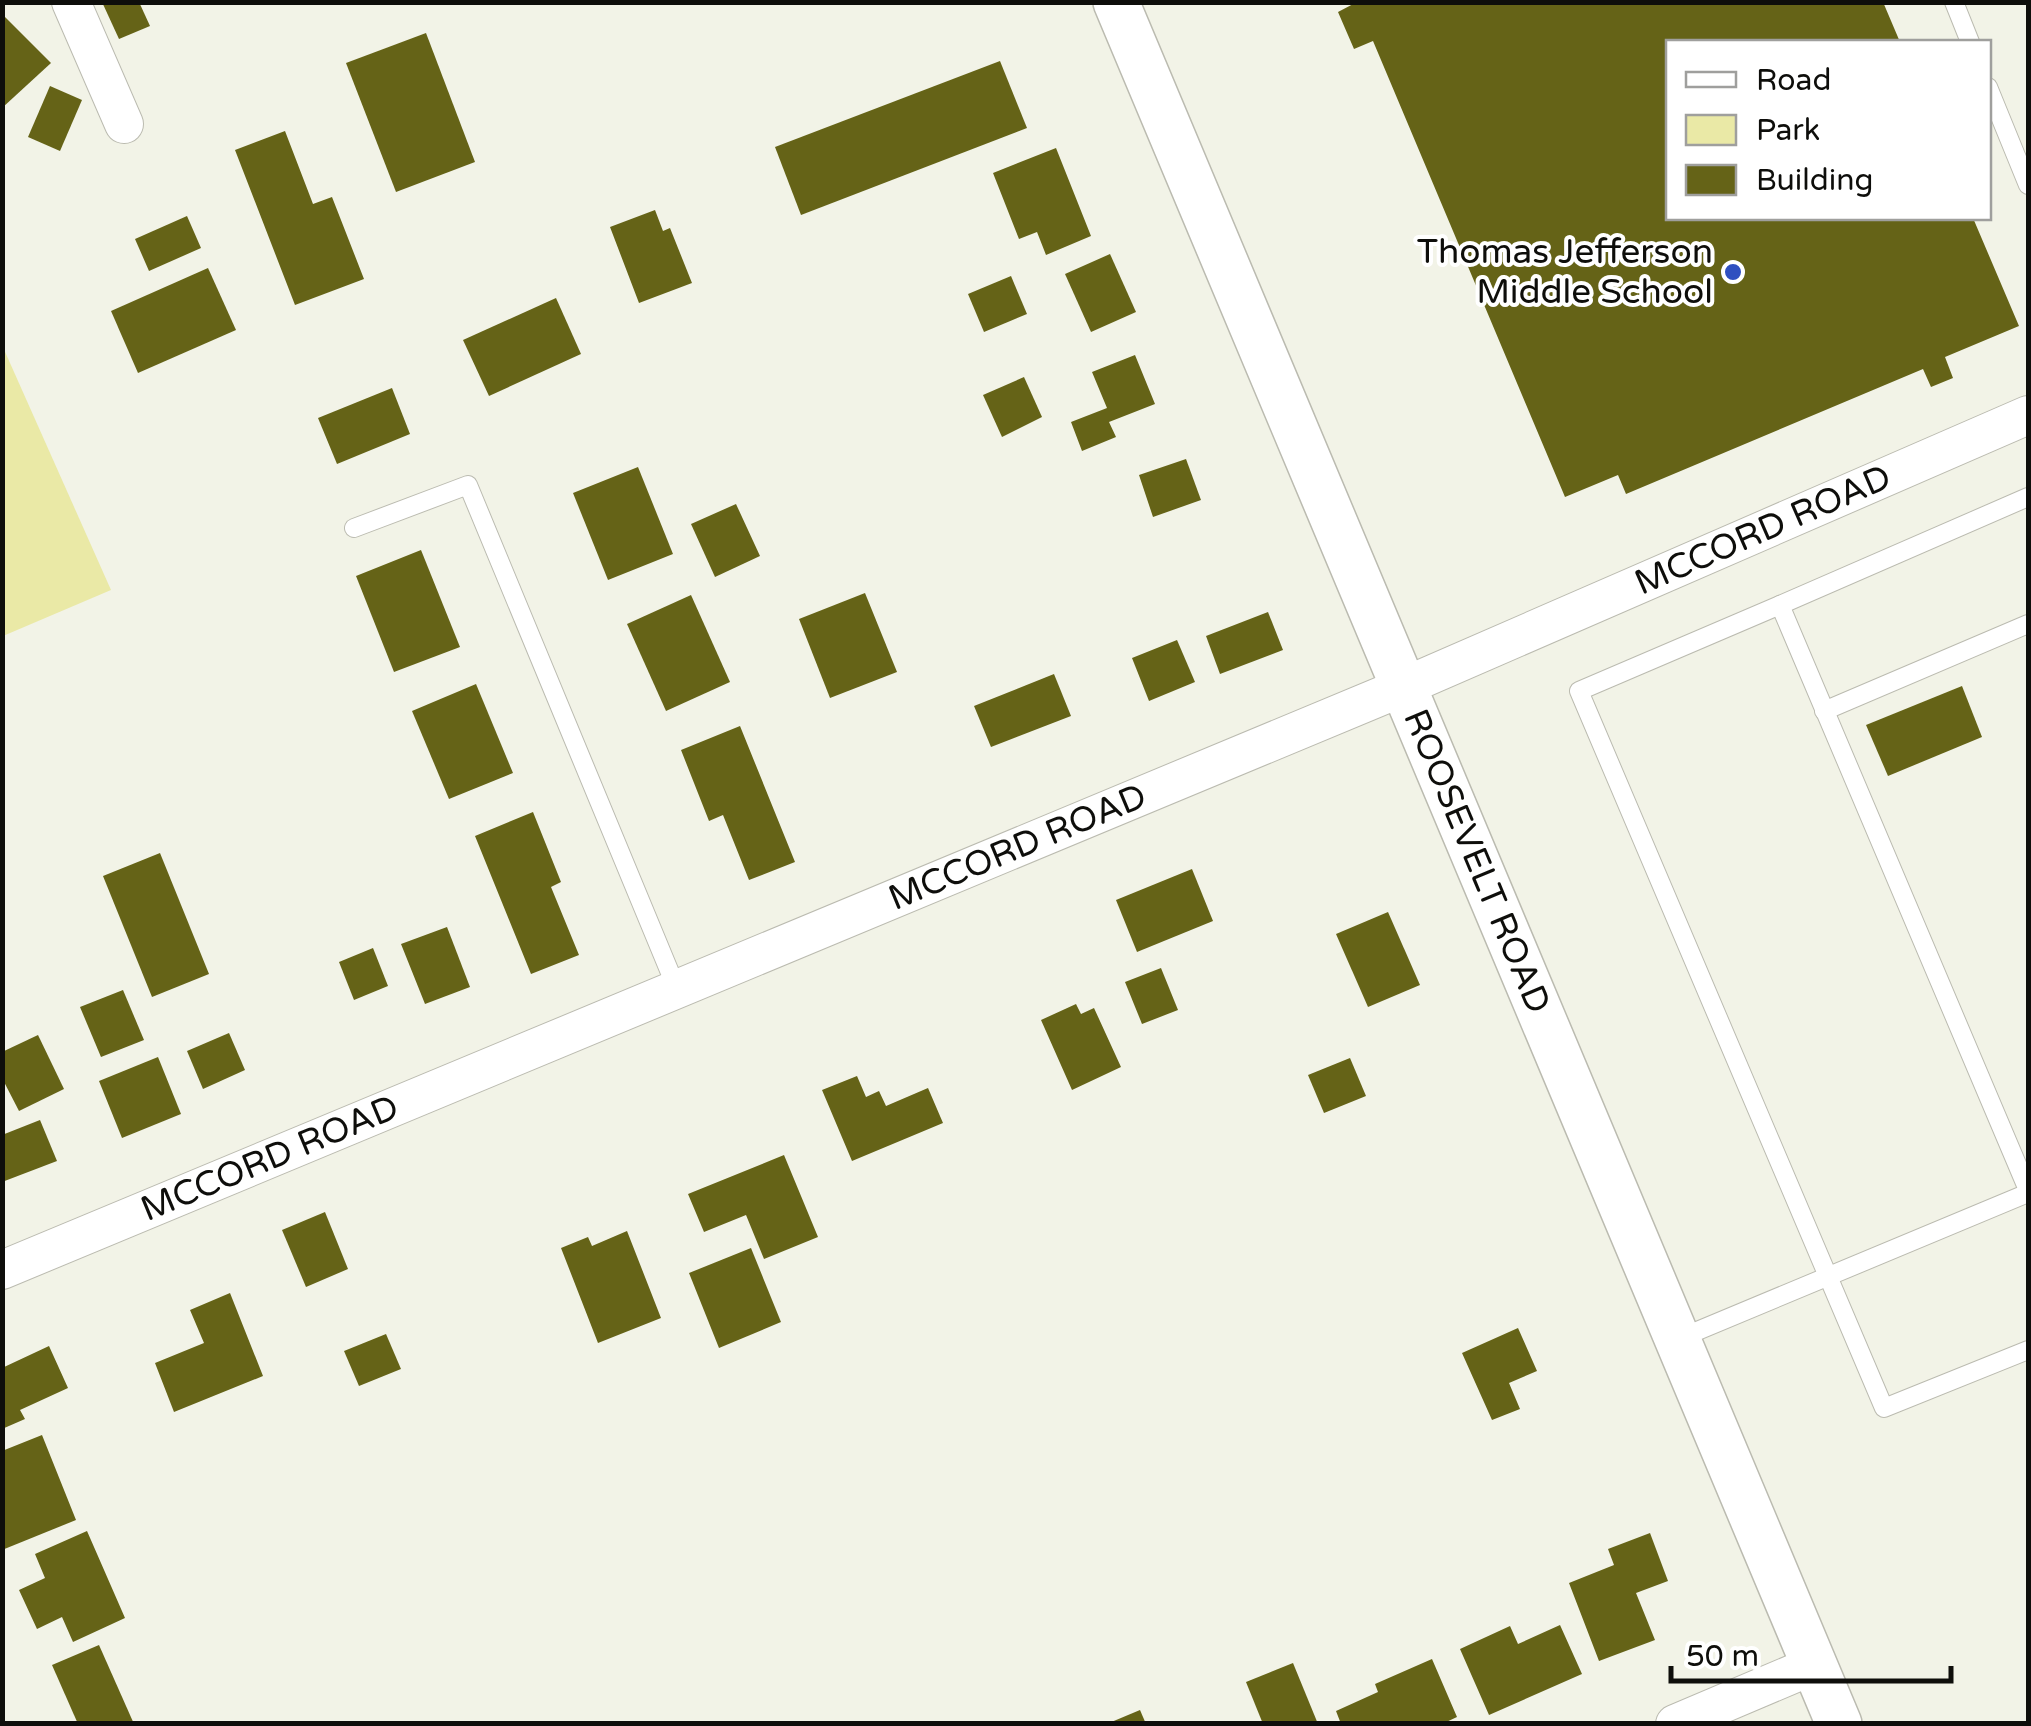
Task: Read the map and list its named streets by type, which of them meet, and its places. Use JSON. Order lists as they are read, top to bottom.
{
  "streets": {
    "street": ["MCCORD ROAD", "ROOSEVELT ROAD"]
  },
  "crossings": [
    ["MCCORD ROAD", "ROOSEVELT ROAD"]
  ],
  "places": ["Thomas Jefferson Middle School"],
  "legend": ["Road", "Park", "Building"],
  "scale_bar": "50 m"
}
